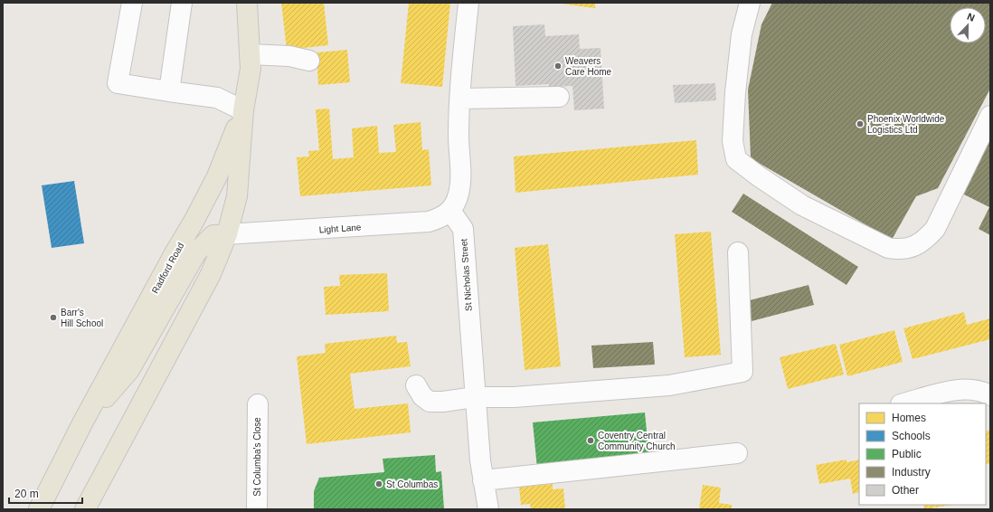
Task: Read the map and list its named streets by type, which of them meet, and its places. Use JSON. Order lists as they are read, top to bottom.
{
  "streets": {
    "main road": ["Radford Road"],
    "street": ["Light Lane", "St Nicholas Street", "St Columba's Close"]
  },
  "crossings": [
    ["Light Lane", "Radford Road"],
    ["Light Lane", "St Nicholas Street"]
  ],
  "places": [
    "Weavers Care Home",
    "Phoenix Worldwide Logistics Ltd",
    "Barr's Hill School",
    "Coventry Central Community Church",
    "St Columbas"
  ],
  "legend": [
    "Homes",
    "Schools",
    "Public",
    "Industry",
    "Other"
  ],
  "scale_bar": "20 m",
  "north": "top"
}
